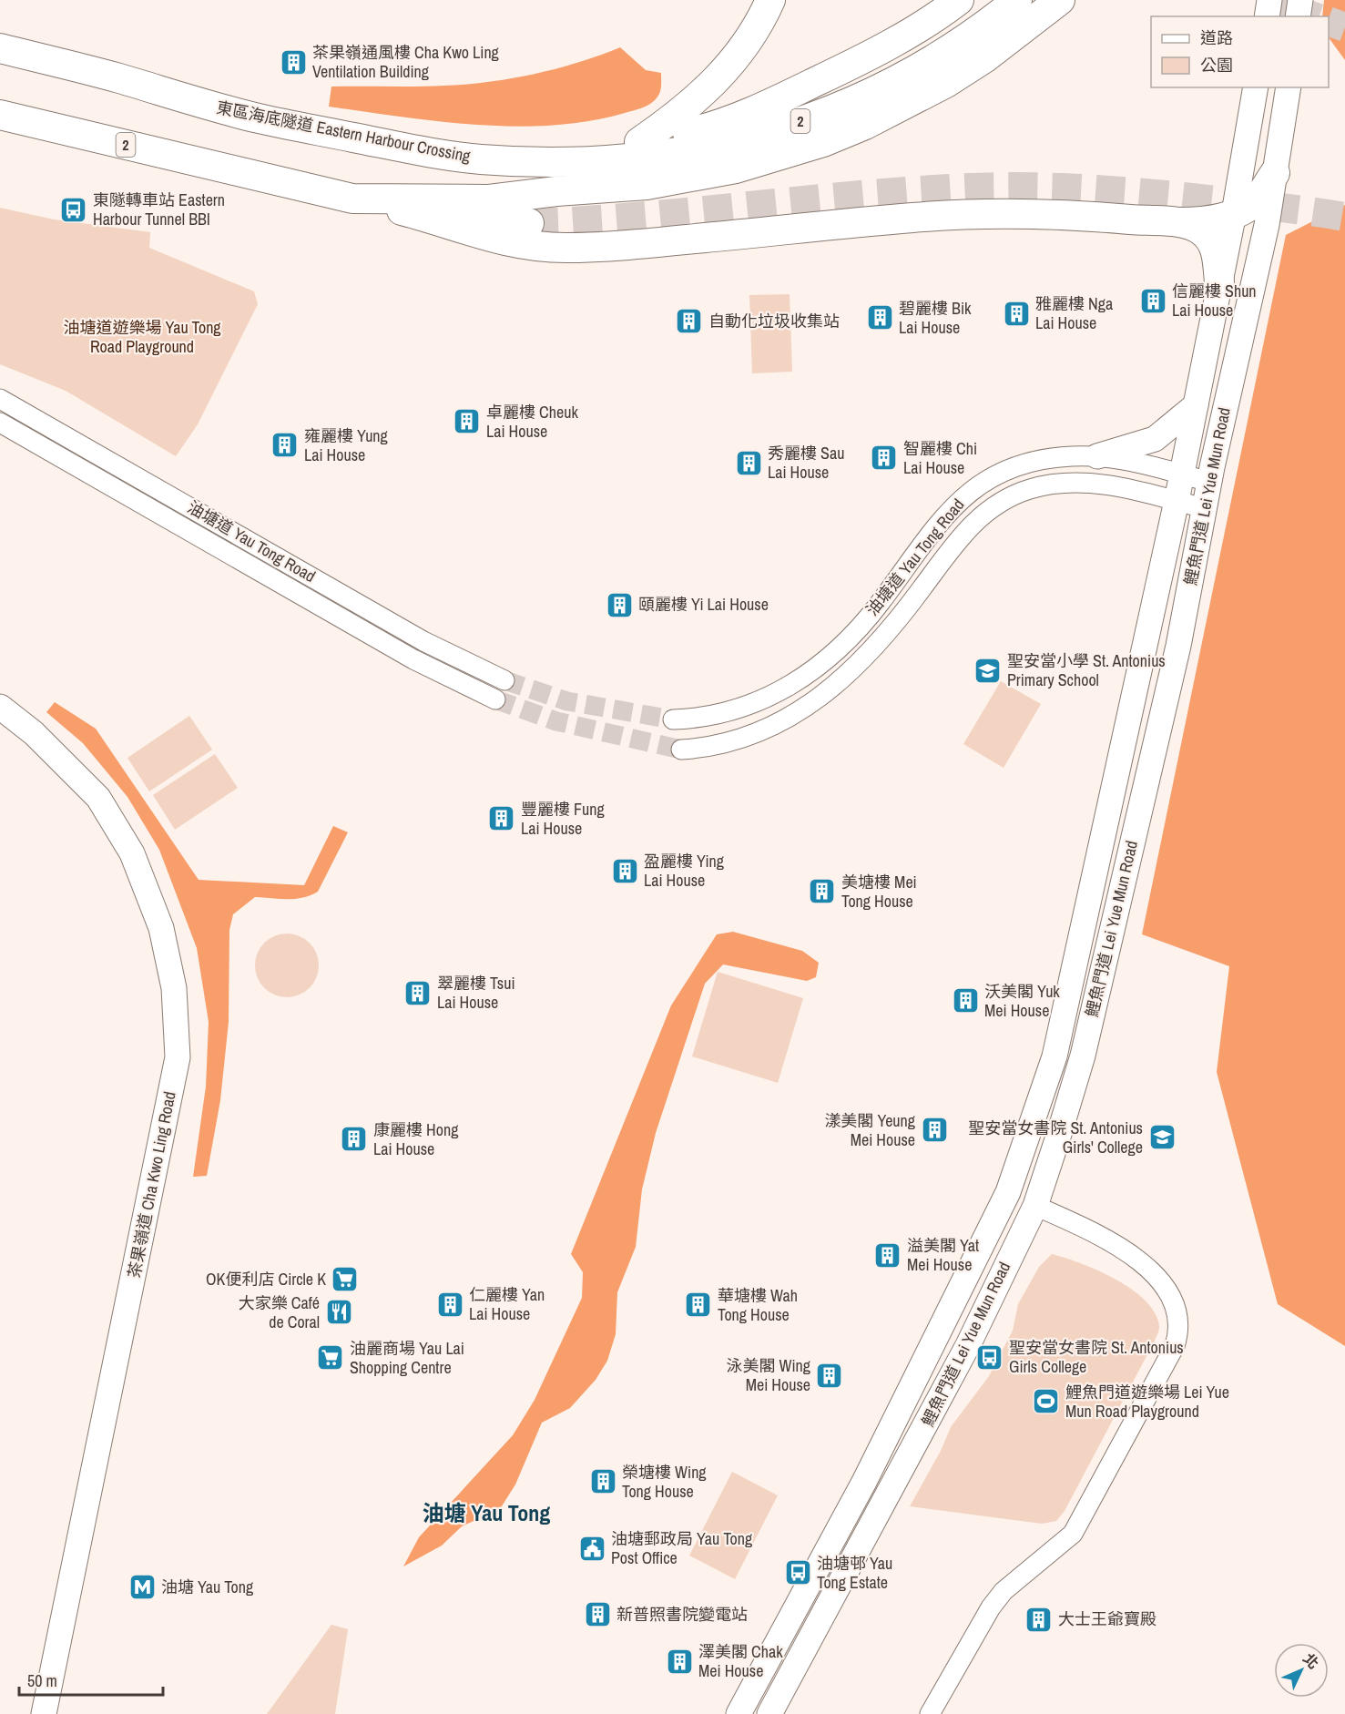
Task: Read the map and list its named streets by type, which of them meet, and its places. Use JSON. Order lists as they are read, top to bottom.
{
  "streets": {
    "highway": ["2", "東區海底隧道 Eastern Harbour Crossing"],
    "main road": ["鯉魚門道 Lei Yue Mun Road", "茶果嶺道 Cha Kwo Ling Road"],
    "street": ["油塘道 Yau Tong Road"]
  },
  "crossings": [
    ["鯉魚門道 Lei Yue Mun Road", "油塘道 Yau Tong Road"]
  ],
  "districts": ["油塘 Yau Tong"],
  "parks": ["油塘道遊樂場 Yau Tong Road Playground"],
  "places": {
    "building": [
      "茶果嶺通風樓 Cha Kwo Ling Ventilation Building",
      "信麗樓 Shun Lai House",
      "雅麗樓 Nga Lai House",
      "碧麗樓 Bik Lai House",
      "自動化垃圾收集站",
      "卓麗樓 Cheuk Lai House",
      "雍麗樓 Yung Lai House",
      "智麗樓 Chi Lai House",
      "秀麗樓 Sau Lai House",
      "頤麗樓 Yi Lai House",
      "豐麗樓 Fung Lai House",
      "盈麗樓 Ying Lai House",
      "美塘樓 Mei Tong House",
      "翠麗樓 Tsui Lai House",
      "沃美閣 Yuk Mei House",
      "漾美閣 Yeung Mei House",
      "康麗樓 Hong Lai House",
      "溢美閣 Yat Mei House",
      "仁麗樓 Yan Lai House",
      "華塘樓 Wah Tong House",
      "泳美閣 Wing Mei House",
      "榮塘樓 Wing Tong House",
      "新普照書院變電站",
      "大士王爺寶殿",
      "澤美閣 Chak Mei House"
    ],
    "bus stop": ["東隧轉車站 Eastern Harbour Tunnel BBI", "聖安當女書院 St. Antonius Girls College", "油塘邨 Yau Tong Estate"],
    "school or university": ["聖安當小學 St. Antonius Primary School", "聖安當女書院 St. Antonius Girls' College"],
    "supermarket": ["OK便利店 Circle K", "油麗商場 Yau Lai Shopping Centre"],
    "restaurant": ["大家樂 Café de Coral"],
    "sports": ["鯉魚門道遊樂場 Lei Yue Mun Road Playground"],
    "public building": ["油塘郵政局 Yau Tong Post Office"],
    "metro station": ["油塘 Yau Tong"]
  },
  "legend": ["道路", "公園"],
  "scale_bar": "50 m",
  "north": "top right"
}
